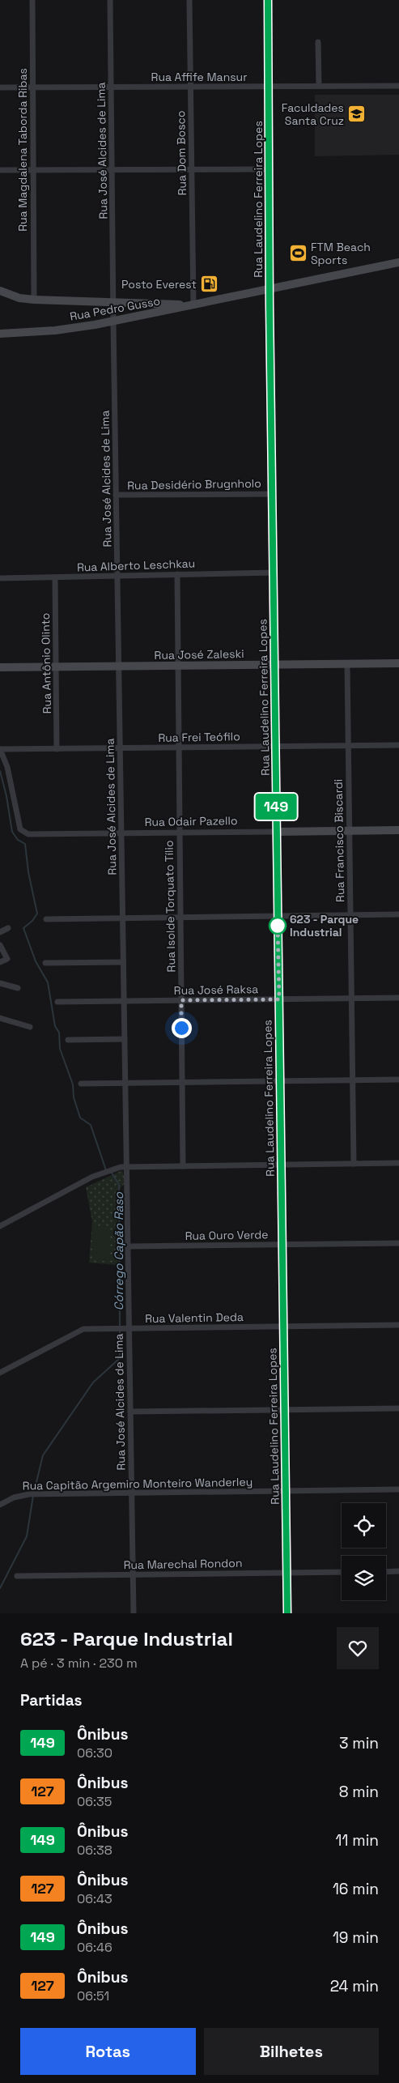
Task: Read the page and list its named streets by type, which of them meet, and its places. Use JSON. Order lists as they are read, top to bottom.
{
  "streets": {
    "street": [
      "Rua Affife Mansur",
      "Rua Magdalena Taborda Ribas",
      "Rua José Alcides de Lima",
      "Rua Dom Bosco",
      "Rua Laudelino Ferreira Lopes",
      "Rua Pedro Gusso",
      "Rua Desidério Brugnholo",
      "Rua Alberto Leschkau",
      "Rua José Zaleski",
      "Rua Antônio Olinto",
      "Rua Frei Teófilo",
      "Rua Odair Pazello",
      "Rua Francisco Biscardi",
      "Rua Isolde Torquato Tílio",
      "Rua José Raksa",
      "Rua Ouro Verde",
      "Rua Valentin Deda",
      "Rua Capitão Argemiro Monteiro Wanderley",
      "Rua Marechal Rondon"
    ]
  },
  "crossings": [
    ["Rua Affife Mansur", "Rua Magdalena Taborda Ribas"],
    ["Rua Affife Mansur", "Rua José Alcides de Lima"],
    ["Rua Affife Mansur", "Rua Dom Bosco"],
    ["Rua Affife Mansur", "Rua Laudelino Ferreira Lopes"],
    ["Rua José Alcides de Lima", "Rua Pedro Gusso"],
    ["Rua José Alcides de Lima", "Rua Desidério Brugnholo"],
    ["Rua José Alcides de Lima", "Rua Alberto Leschkau"],
    ["Rua José Alcides de Lima", "Rua José Zaleski"],
    ["Rua José Alcides de Lima", "Rua Frei Teófilo"],
    ["Rua José Alcides de Lima", "Rua Odair Pazello"],
    ["Rua José Alcides de Lima", "Rua José Raksa"],
    ["Rua José Alcides de Lima", "Rua Ouro Verde"],
    ["Rua José Alcides de Lima", "Rua Valentin Deda"],
    ["Rua José Alcides de Lima", "Rua Capitão Argemiro Monteiro Wanderley"],
    ["Rua José Alcides de Lima", "Rua Marechal Rondon"],
    ["Rua Dom Bosco", "Rua Pedro Gusso"],
    ["Rua Laudelino Ferreira Lopes", "Rua Pedro Gusso"],
    ["Rua Laudelino Ferreira Lopes", "Rua Desidério Brugnholo"],
    ["Rua Laudelino Ferreira Lopes", "Rua Alberto Leschkau"],
    ["Rua Laudelino Ferreira Lopes", "Rua José Zaleski"],
    ["Rua Laudelino Ferreira Lopes", "Rua Frei Teófilo"],
    ["Rua Laudelino Ferreira Lopes", "Rua Odair Pazello"],
    ["Rua Laudelino Ferreira Lopes", "Rua José Raksa"],
    ["Rua Laudelino Ferreira Lopes", "Rua Ouro Verde"],
    ["Rua Laudelino Ferreira Lopes", "Rua Valentin Deda"],
    ["Rua Laudelino Ferreira Lopes", "Rua Capitão Argemiro Monteiro Wanderley"],
    ["Rua Laudelino Ferreira Lopes", "Rua Marechal Rondon"],
    ["Rua Alberto Leschkau", "Rua Antônio Olinto"],
    ["Rua Alberto Leschkau", "Rua Isolde Torquato Tílio"],
    ["Rua José Zaleski", "Rua Antônio Olinto"],
    ["Rua José Zaleski", "Rua Francisco Biscardi"],
    ["Rua José Zaleski", "Rua Isolde Torquato Tílio"],
    ["Rua Antônio Olinto", "Rua Frei Teófilo"],
    ["Rua Frei Teófilo", "Rua Odair Pazello"],
    ["Rua Frei Teófilo", "Rua Francisco Biscardi"],
    ["Rua Frei Teófilo", "Rua Isolde Torquato Tílio"],
    ["Rua Odair Pazello", "Rua Francisco Biscardi"],
    ["Rua Odair Pazello", "Rua Isolde Torquato Tílio"],
    ["Rua Francisco Biscardi", "Rua José Raksa"],
    ["Rua Isolde Torquato Tílio", "Rua José Raksa"]
  ],
  "water": ["Córrego Capão Raso"],
  "places": {
    "school or university": ["Faculdades Santa Cruz"],
    "sports": ["FTM Beach Sports"],
    "fuel station": ["Posto Everest"],
    "other": ["623 - Parque Industrial"]
  },
  "lines": ["bus line 149"],
  "page": {
    "on_map": "149",
    "heading": [
      ["623 - Parque Industrial", "A pé · 3 min · 230 m"],
      "Partidas"
    ],
    "list": [
      {
        "mark": "149",
        "name": "Ônibus",
        "note": "06:30",
        "value": "3 min"
      },
      {
        "mark": "127",
        "name": "Ônibus",
        "note": "06:35",
        "value": "8 min"
      },
      {
        "mark": "149",
        "name": "Ônibus",
        "note": "06:38",
        "value": "11 min"
      },
      {
        "mark": "127",
        "name": "Ônibus",
        "note": "06:43",
        "value": "16 min"
      },
      {
        "mark": "149",
        "name": "Ônibus",
        "note": "06:46",
        "value": "19 min"
      },
      {
        "mark": "127",
        "name": "Ônibus",
        "note": "06:51",
        "value": "24 min"
      }
    ],
    "buttons": ["Rotas", "Bilhetes"]
  }
}
